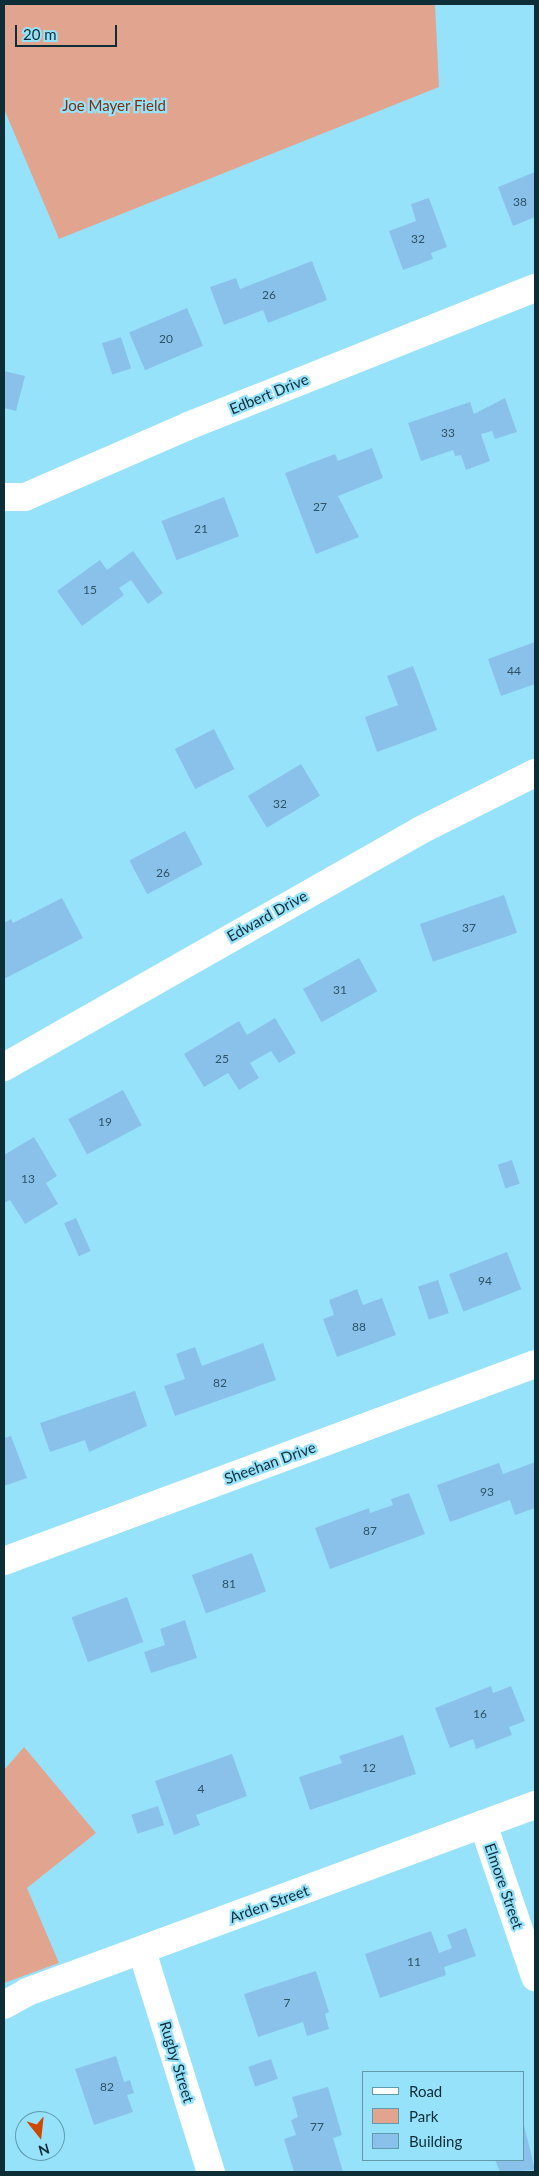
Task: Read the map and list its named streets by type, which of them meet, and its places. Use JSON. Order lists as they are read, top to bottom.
{
  "streets": {
    "street": [
      "Edbert Drive",
      "Edward Drive",
      "Sheehan Drive",
      "Elmore Street",
      "Arden Street",
      "Rugby Street"
    ]
  },
  "crossings": [
    ["Elmore Street", "Arden Street"],
    ["Arden Street", "Rugby Street"]
  ],
  "parks": ["Joe Mayer Field"],
  "house_numbers": [
    "38",
    "32",
    "26",
    "20",
    "33",
    "27",
    "21",
    "15",
    "44",
    "32",
    "26",
    "37",
    "31",
    "25",
    "19",
    "13",
    "94",
    "88",
    "82",
    "93",
    "87",
    "81",
    "16",
    "12",
    "4",
    "11",
    "7",
    "82",
    "77"
  ],
  "legend": ["Road", "Park", "Building"],
  "scale_bar": "20 m",
  "north": "bottom"
}
